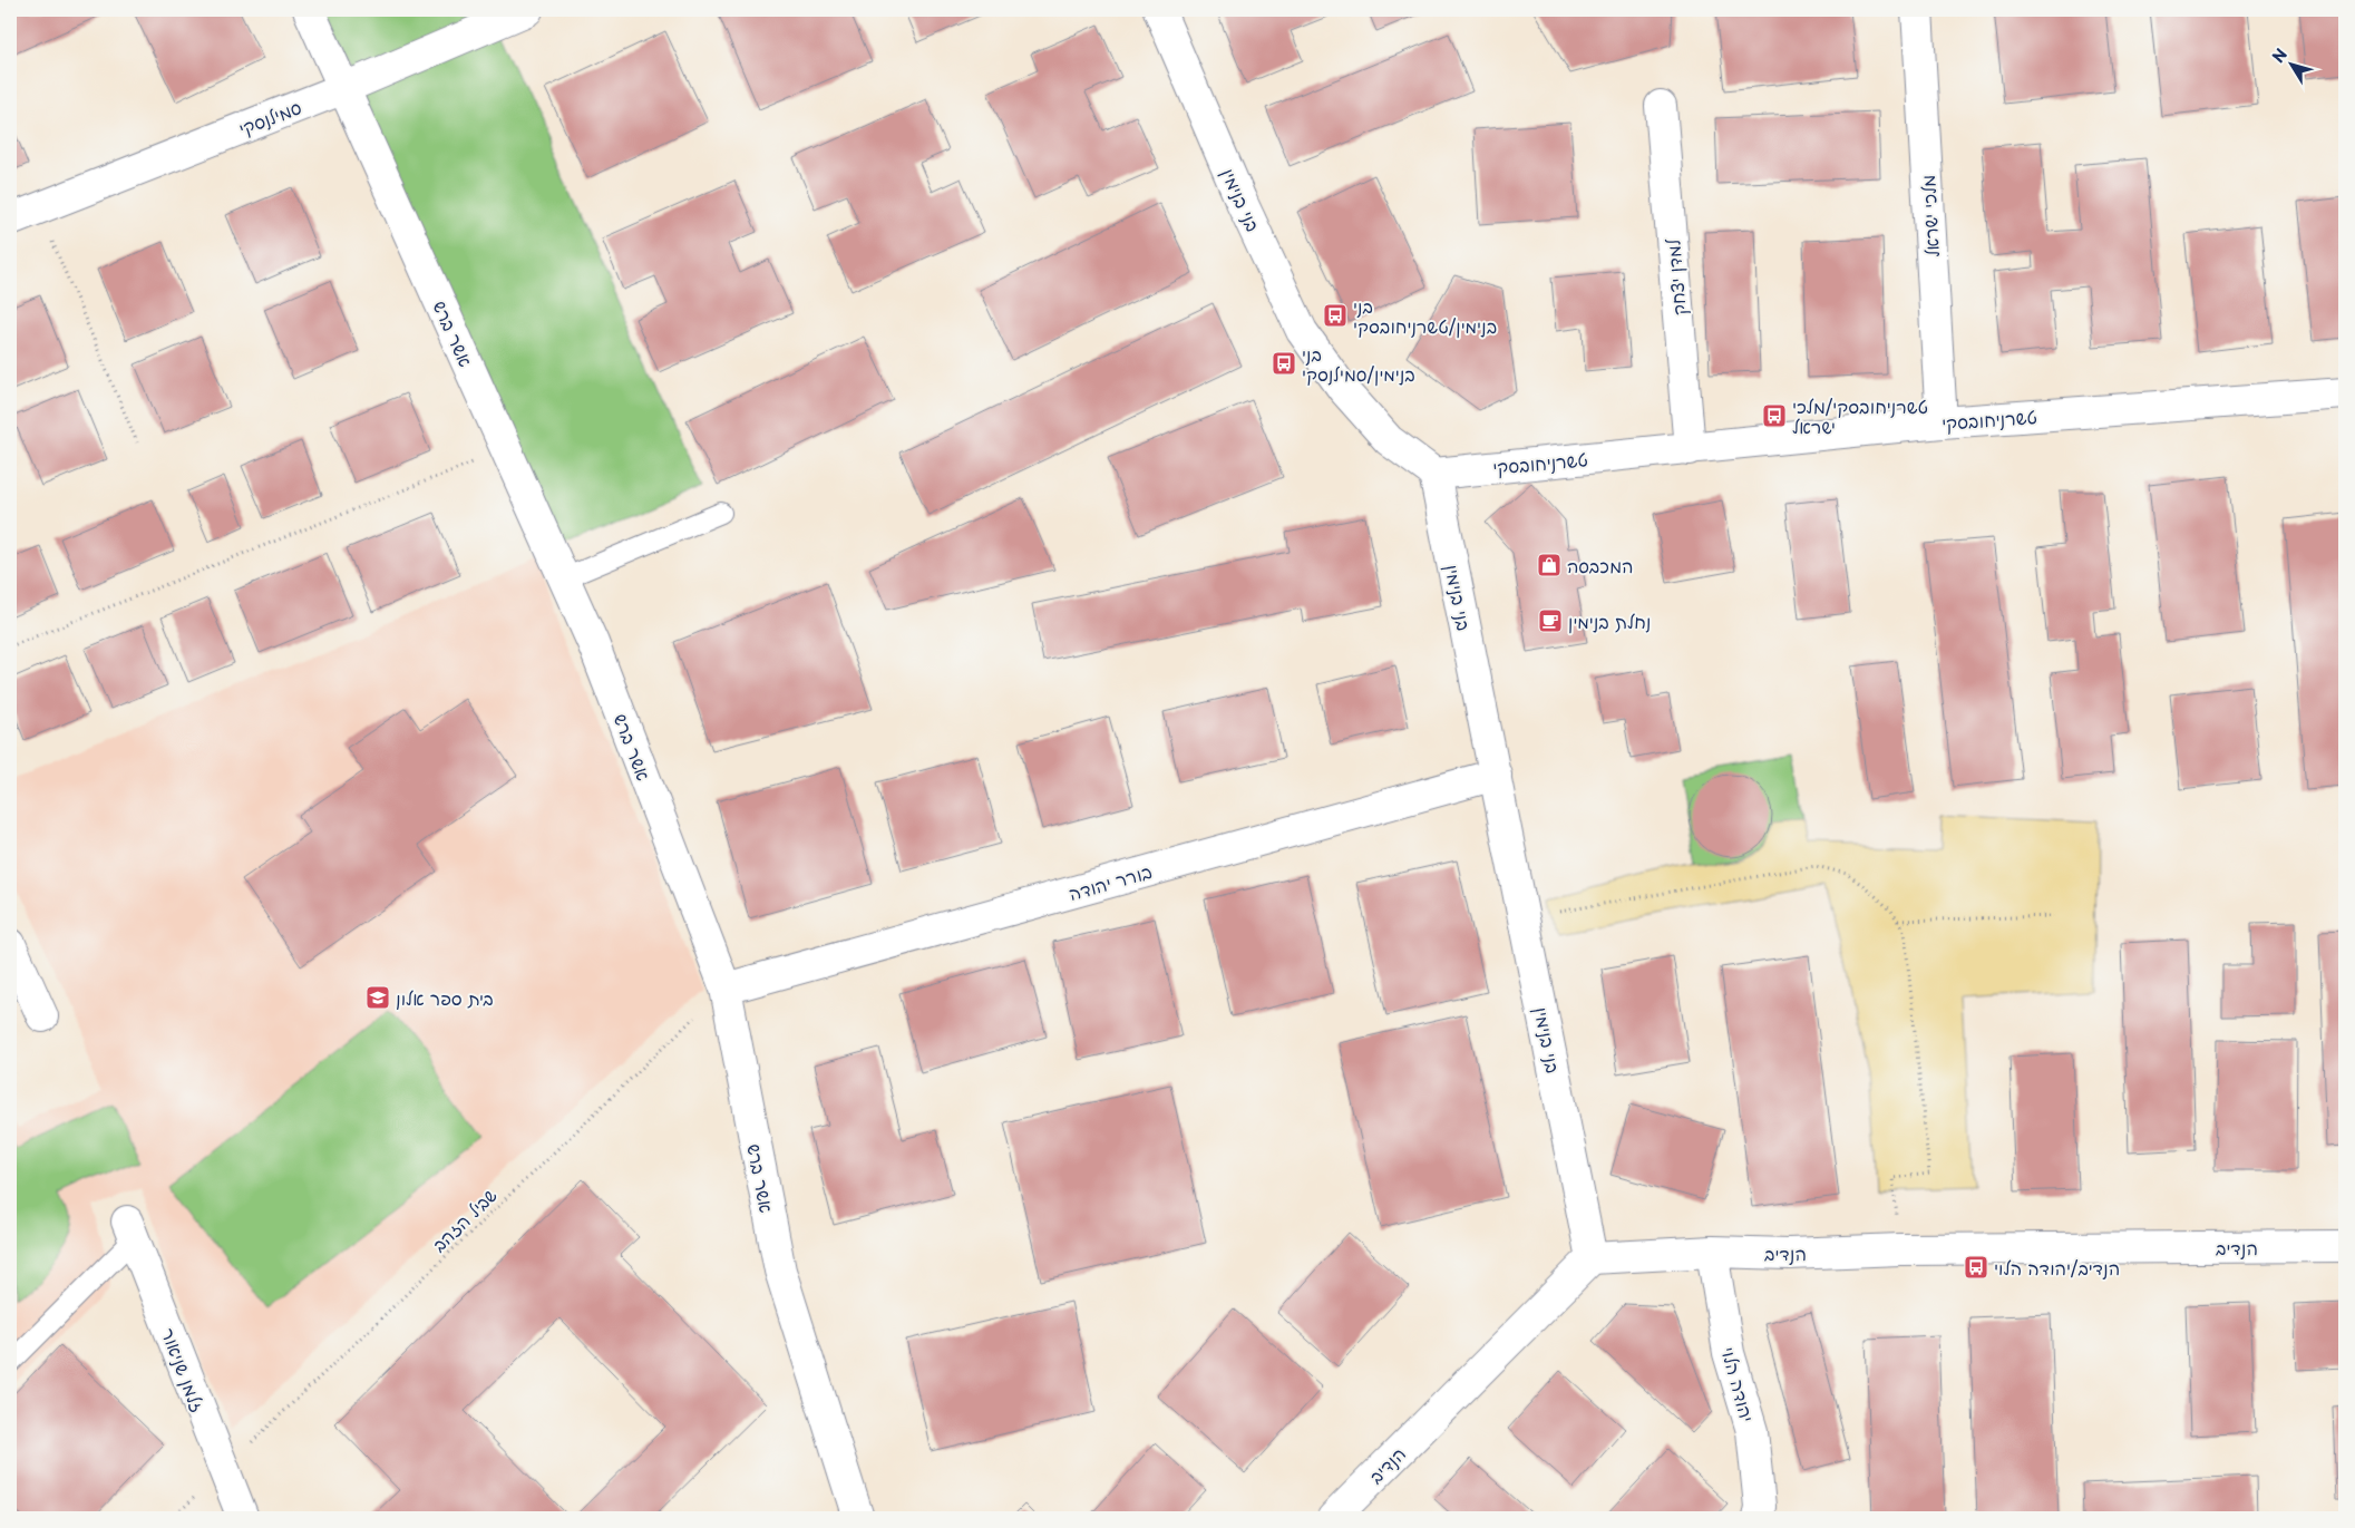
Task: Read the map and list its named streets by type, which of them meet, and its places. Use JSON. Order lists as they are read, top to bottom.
{
  "streets": {
    "street": [
      "סמילנסקי",
      "בני בנימין",
      "מלכי ישראל",
      "למדן יצחק",
      "אשר ברש",
      "טשרניחובסקי",
      "בורר יהודה",
      "הנדיב",
      "זלמן שניאור",
      "יהודה הלוי"
    ],
    "path": ["שביל הזהב"]
  },
  "crossings": [
    ["סמילנסקי", "אשר ברש"],
    ["בני בנימין", "טשרניחובסקי"],
    ["בני בנימין", "בורר יהודה"],
    ["בני בנימין", "הנדיב"],
    ["מלכי ישראל", "טשרניחובסקי"],
    ["למדן יצחק", "טשרניחובסקי"],
    ["אשר ברש", "בורר יהודה"],
    ["אשר ברש", "שביל הזהב"],
    ["בורר יהודה", "שביל הזהב"],
    ["שביל הזהב", "זלמן שניאור"],
    ["הנדיב", "יהודה הלוי"]
  ],
  "places": {
    "bus stop": [
      "בני בנימין/טשרניחובסקי",
      "בני בנימין/סמילנסקי",
      "טשרניחובסקי/מלכי ישראל",
      "הנדיב/יהודה הלוי"
    ],
    "shop": ["המכבסה"],
    "cafe": ["נחלת בנימין"],
    "school or university": ["בית ספר אלון"]
  },
  "north": "top left"
}
